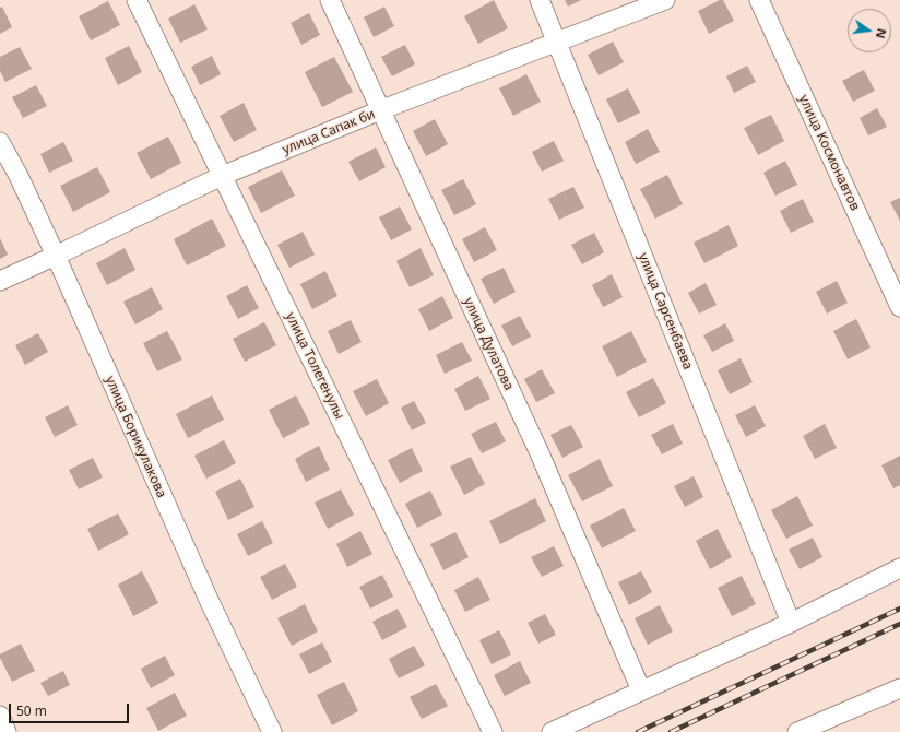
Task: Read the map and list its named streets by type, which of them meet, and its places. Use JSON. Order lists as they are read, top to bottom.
{
  "streets": {
    "street": [
      "улица Сапак би",
      "улица Космонавтов",
      "улица Сарсенбаева",
      "улица Дулатова",
      "улица Толегенулы",
      "улица Борикулакова"
    ]
  },
  "crossings": [
    ["улица Сапак би", "улица Сарсенбаева"],
    ["улица Сапак би", "улица Дулатова"],
    ["улица Сапак би", "улица Толегенулы"],
    ["улица Сапак би", "улица Борикулакова"]
  ],
  "scale_bar": "50 m",
  "north": "right"
}
